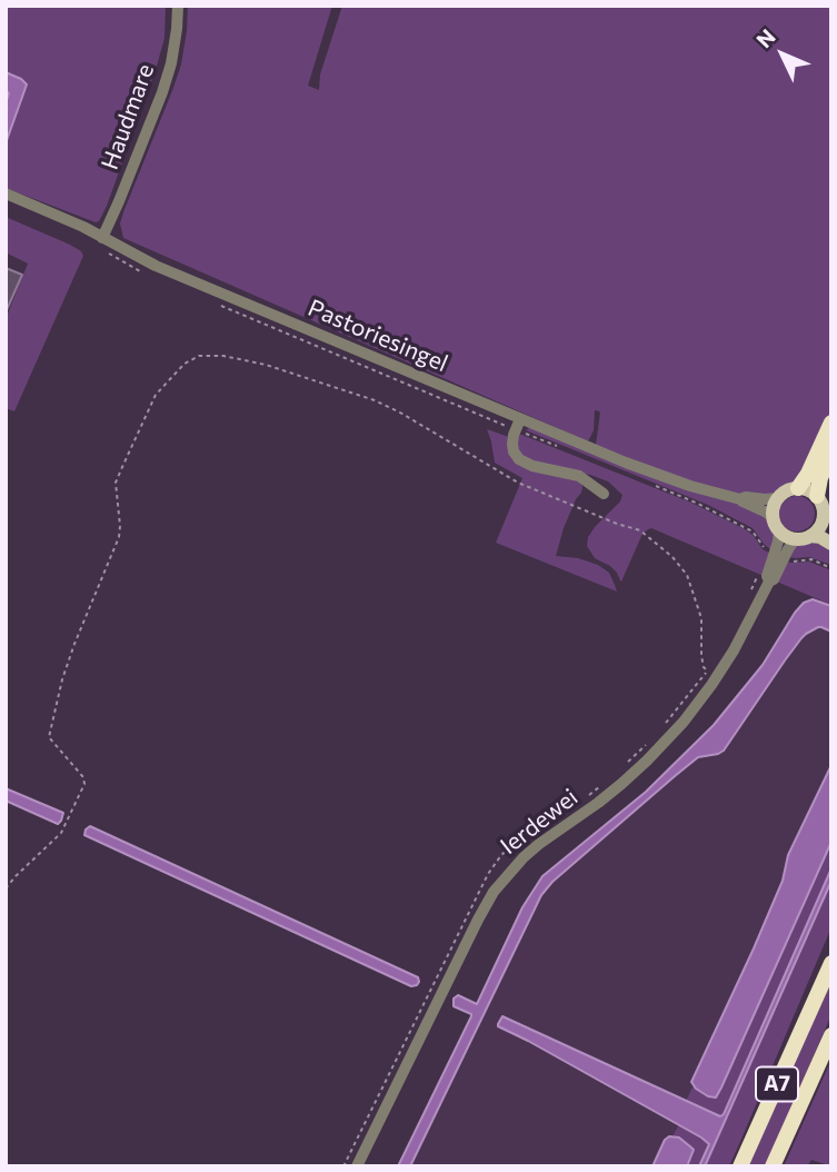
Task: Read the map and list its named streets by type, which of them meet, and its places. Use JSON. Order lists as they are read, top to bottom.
{
  "streets": {
    "highway": ["A7"],
    "street": ["Haudmare", "Pastoriesingel", "Ierdewei"]
  },
  "crossings": [
    ["Haudmare", "Pastoriesingel"],
    ["Pastoriesingel", "Ierdewei"]
  ],
  "north": "top left"
}
